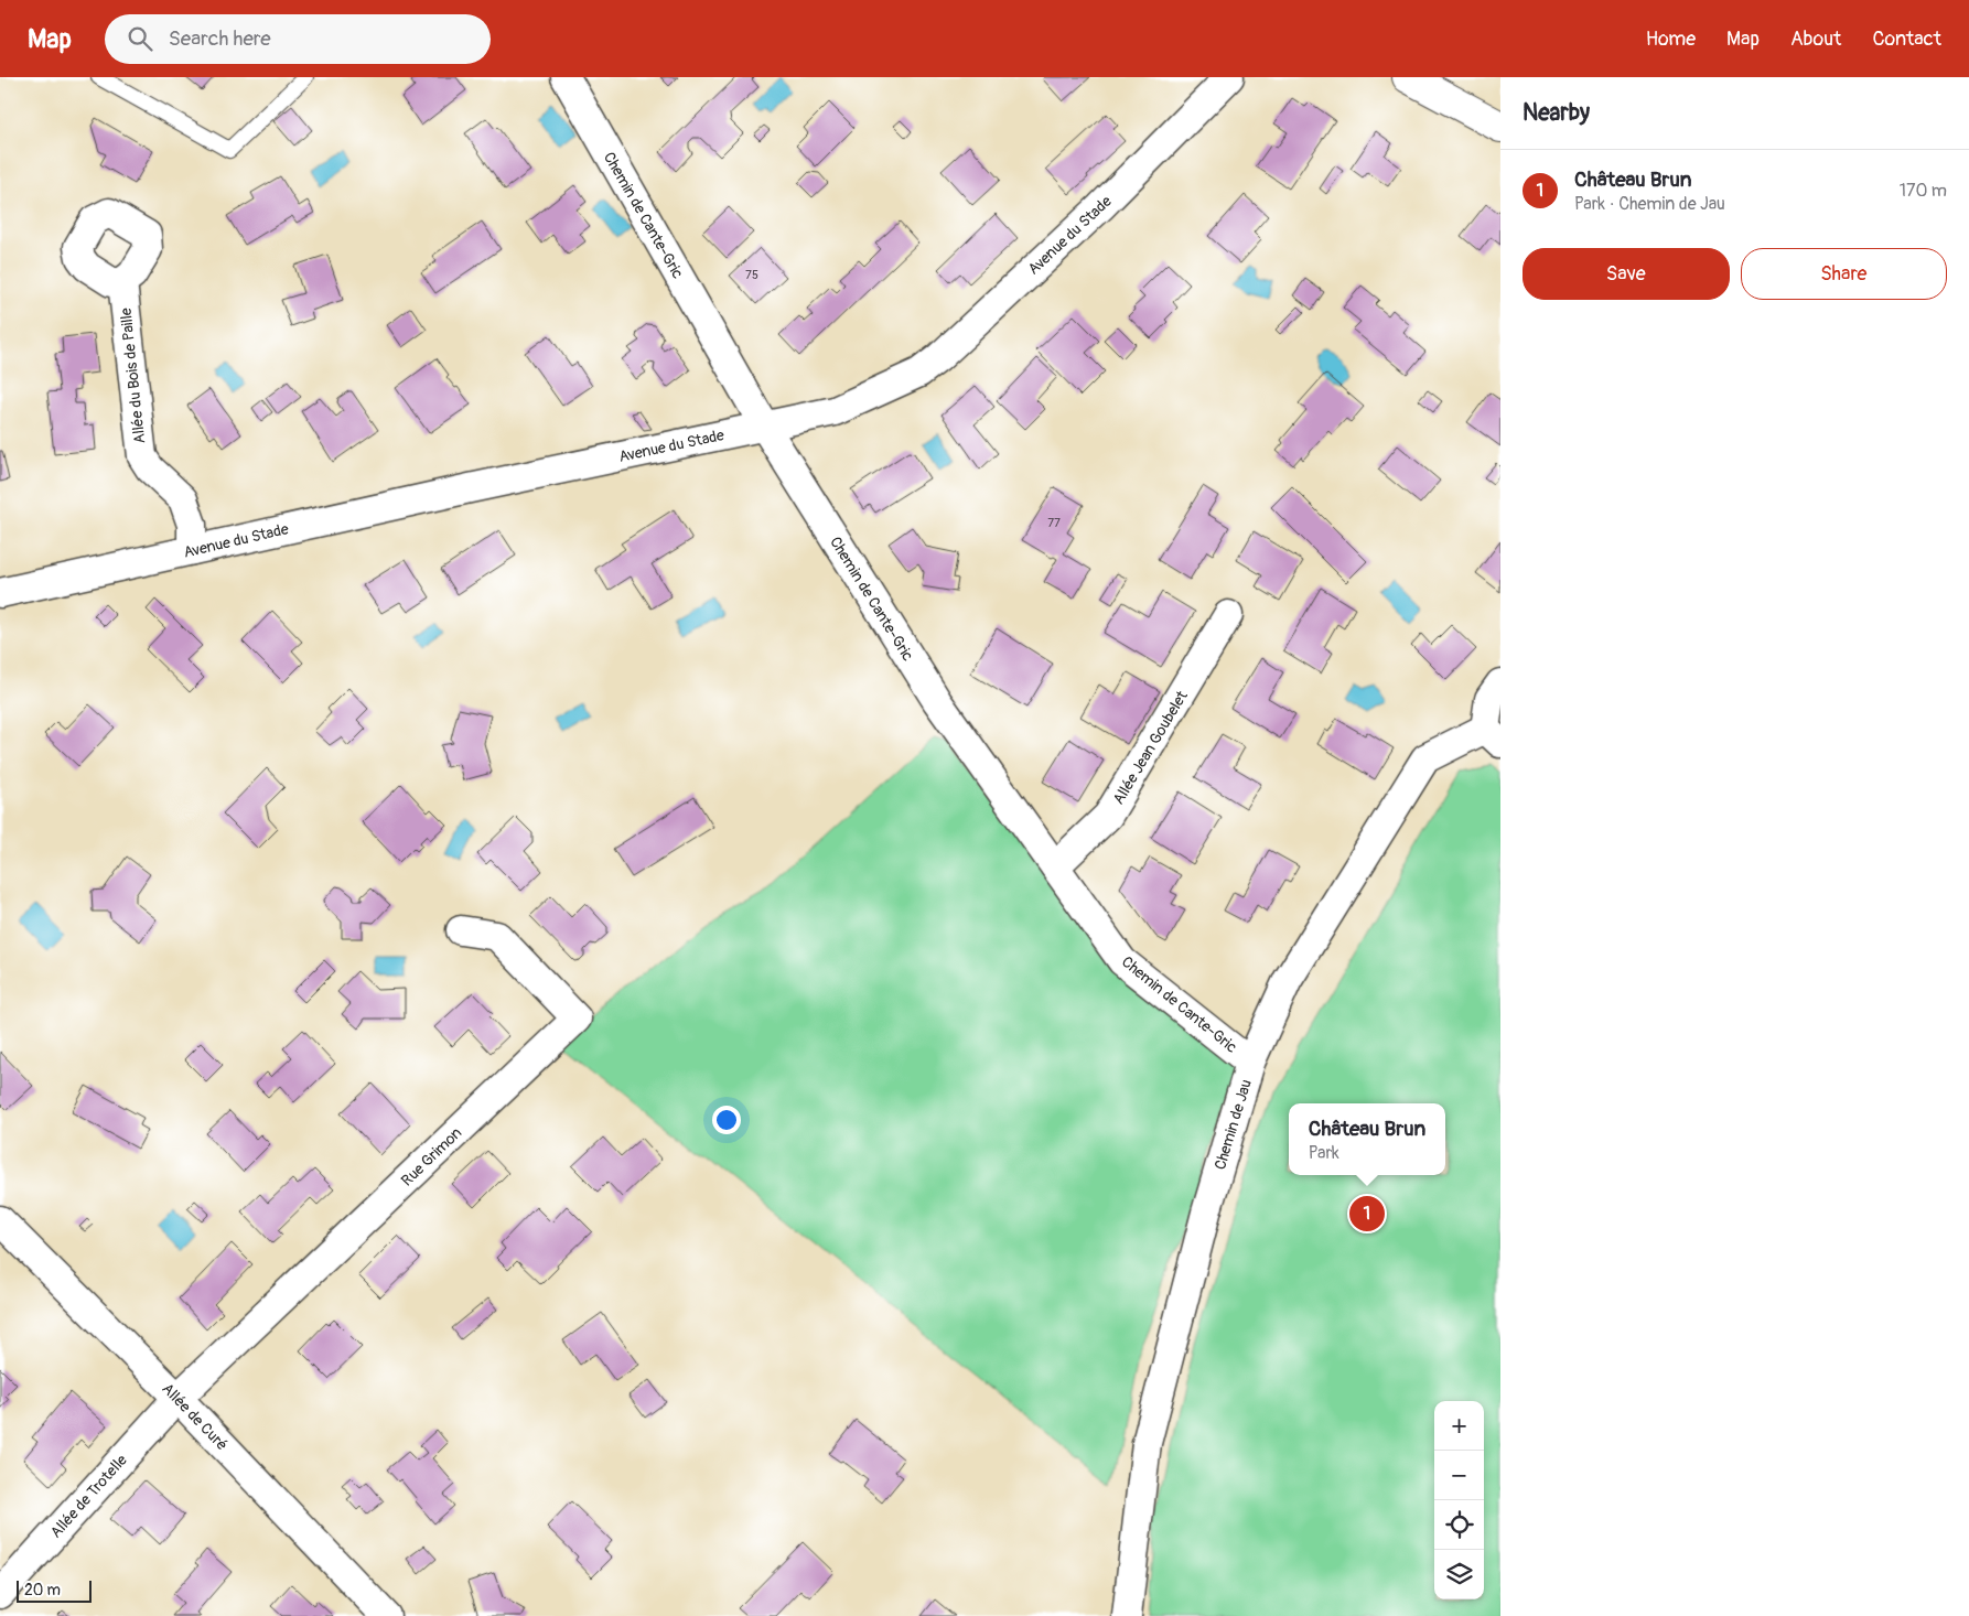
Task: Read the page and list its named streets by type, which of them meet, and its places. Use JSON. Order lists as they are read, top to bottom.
{
  "streets": {
    "street": [
      "Chemin de Cante-Gric",
      "Avenue du Stade",
      "Allée du Bois de Paille",
      "Allée Jean Goubelet",
      "Chemin de Jau",
      "Rue Grimon",
      "Allée de Curé",
      "Allée de Trotelle"
    ]
  },
  "crossings": [
    ["Chemin de Cante-Gric", "Avenue du Stade"],
    ["Chemin de Cante-Gric", "Allée Jean Goubelet"],
    ["Chemin de Cante-Gric", "Chemin de Jau"],
    ["Avenue du Stade", "Allée du Bois de Paille"],
    ["Rue Grimon", "Allée de Curé"],
    ["Rue Grimon", "Allée de Trotelle"],
    ["Allée de Curé", "Allée de Trotelle"]
  ],
  "house_numbers": ["75", "77"],
  "scale_bar": "20 m",
  "page": {
    "header": "Map",
    "search": "Search here",
    "nav": [
      "Home",
      "Map",
      "About",
      "Contact"
    ],
    "heading": "Nearby",
    "list": [
      {
        "mark": "1",
        "name": "Château Brun",
        "note": "Park · Chemin de Jau",
        "value": "170 m"
      }
    ],
    "buttons": ["Save", "Share"],
    "popup": ["Château Brun", "Park"],
    "pins": "1",
    "map_buttons": ["+", "−"],
    "scale": "20 m"
  }
}
